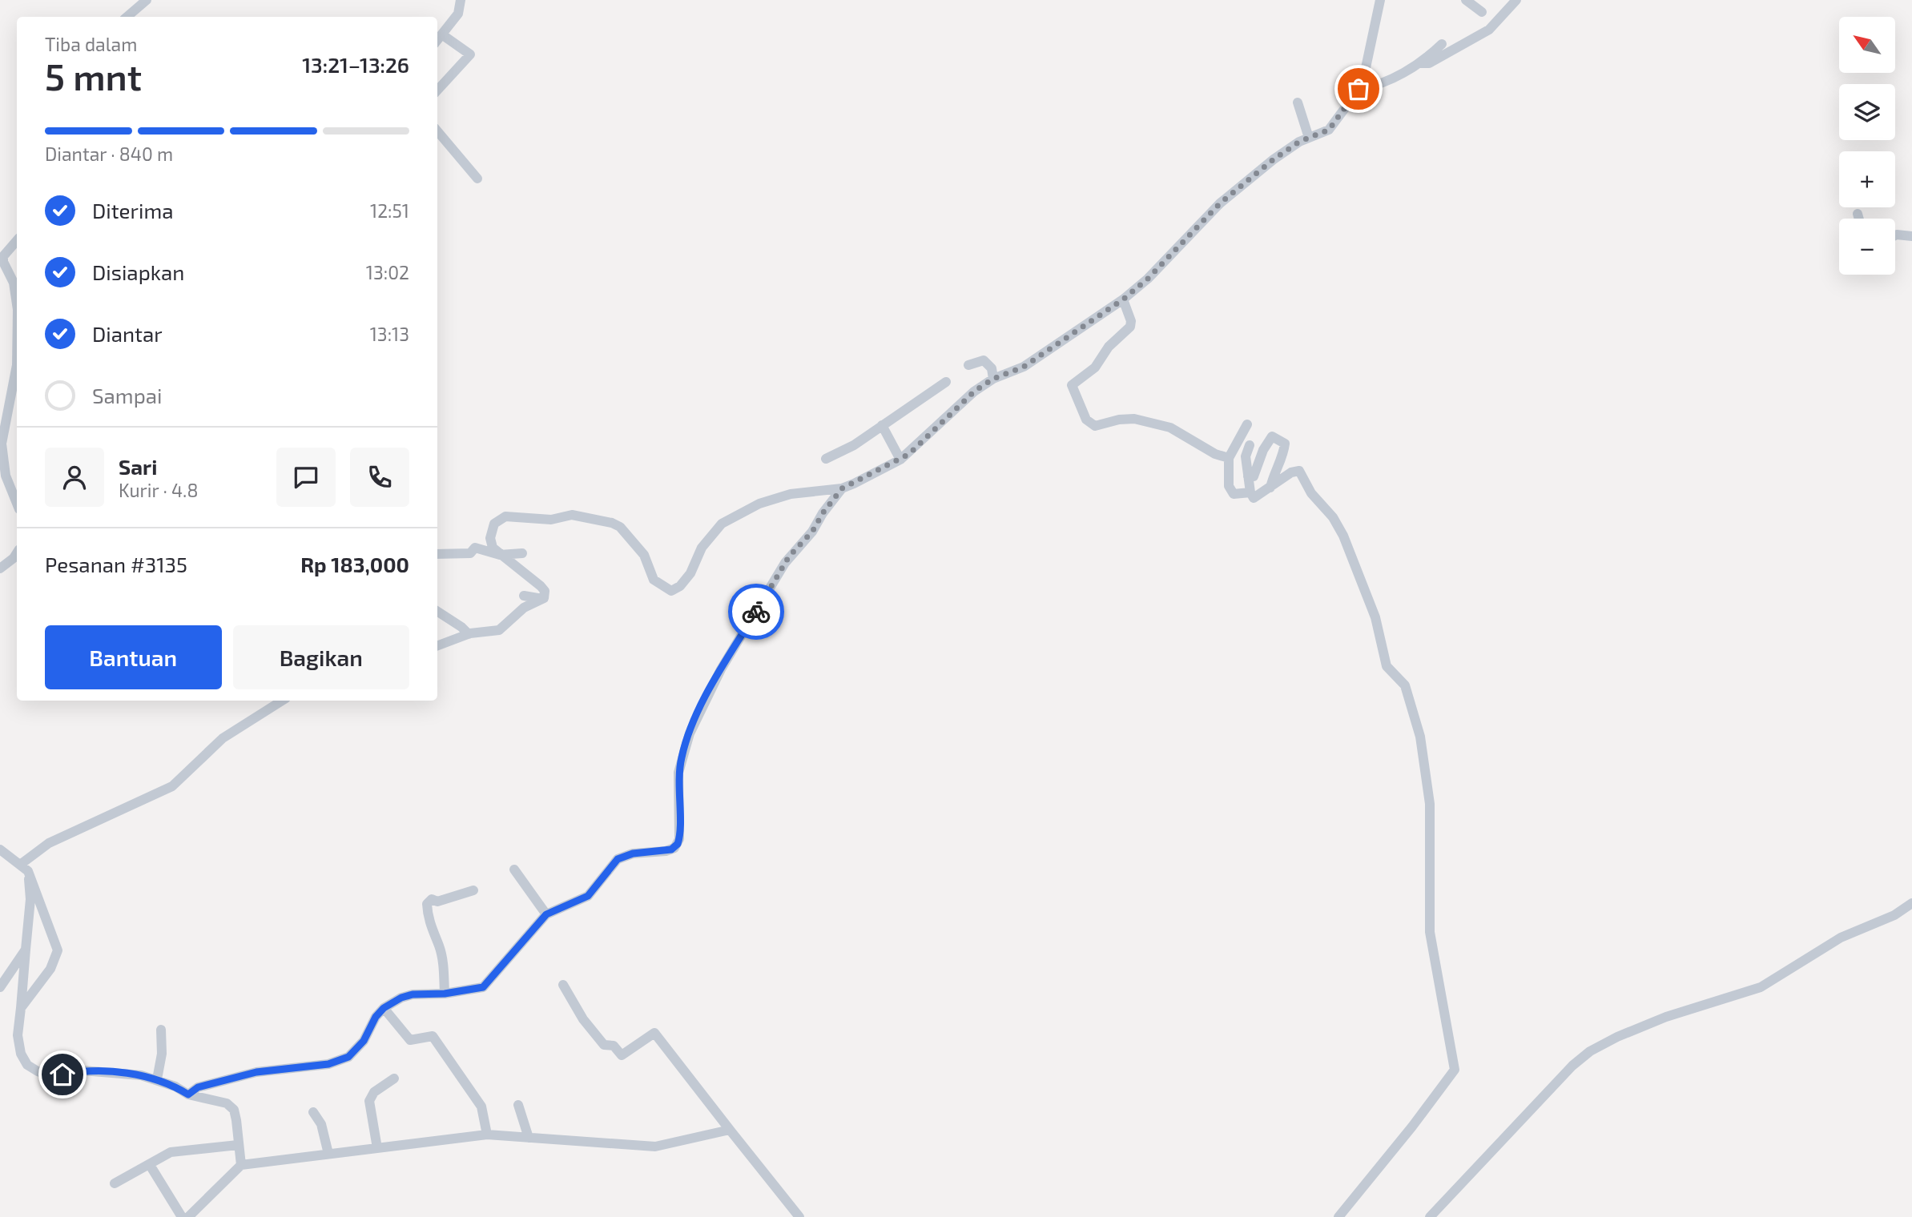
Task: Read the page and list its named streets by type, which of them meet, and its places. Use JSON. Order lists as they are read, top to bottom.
{
  "north": "top left",
  "page": {
    "map_buttons": ["+", "−"],
    "heading": ["5 mnt", "Tiba dalam", "13:21–13:26"],
    "panel": [
      "Sari",
      "Kurir · 4.8",
      "Pesanan #3135",
      "Rp 183,000"
    ],
    "bar": "Diantar · 840 m",
    "list": [
      ["Diterima", "12:51"],
      ["Disiapkan", "13:02"],
      ["Diantar", "13:13"],
      "Sampai"
    ],
    "buttons": ["Bantuan", "Bagikan"]
  }
}
